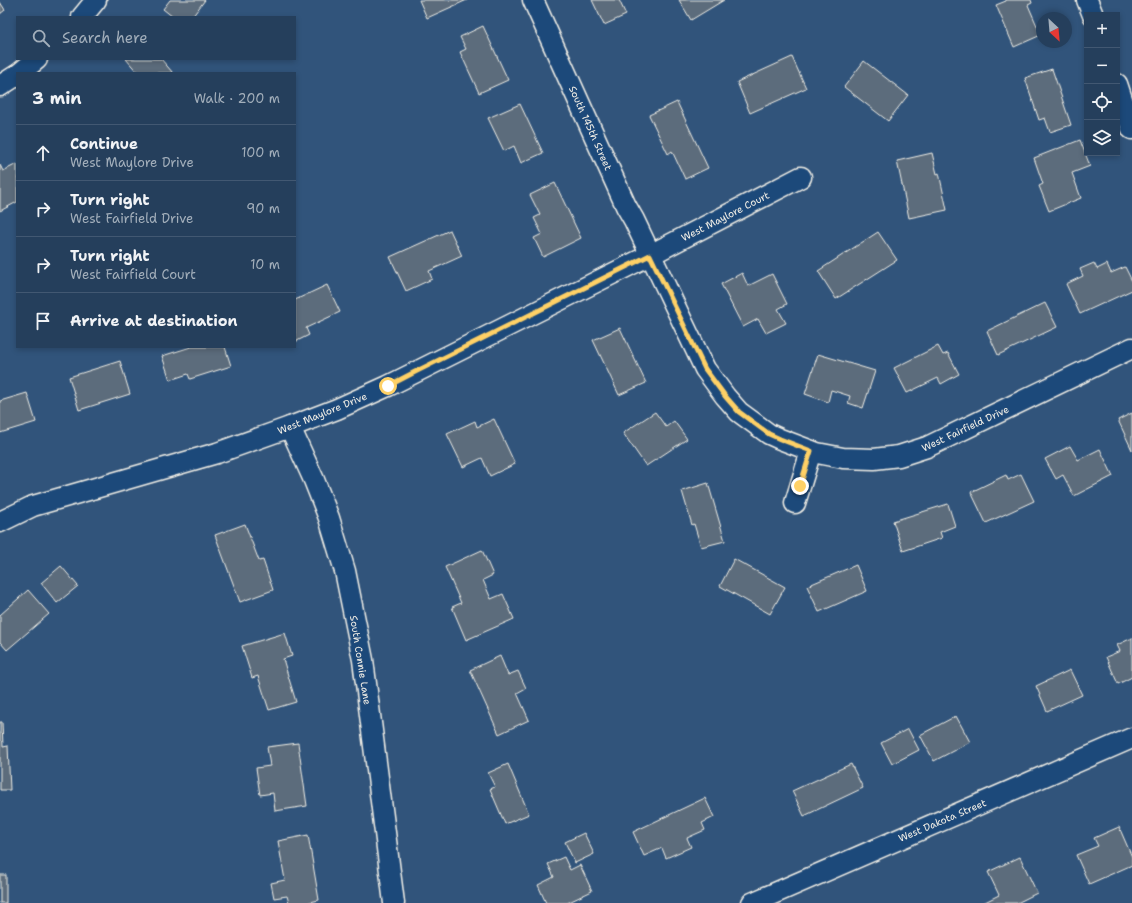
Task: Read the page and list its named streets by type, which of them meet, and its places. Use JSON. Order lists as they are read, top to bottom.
{
  "streets": {
    "street": [
      "South 145th Street",
      "West Maylore Court",
      "West Maylore Drive",
      "West Fairfield Drive",
      "South Connie Lane",
      "West Dakota Street"
    ]
  },
  "crossings": [
    ["South 145th Street", "West Maylore Court"],
    ["South 145th Street", "West Maylore Drive"],
    ["South 145th Street", "West Fairfield Drive"],
    ["West Maylore Court", "West Maylore Drive"],
    ["West Maylore Court", "West Fairfield Drive"],
    ["West Maylore Drive", "West Fairfield Drive"],
    ["West Maylore Drive", "South Connie Lane"]
  ],
  "north": "bottom right",
  "page": {
    "map_buttons": ["+", "−"],
    "search": "Search here",
    "heading": ["3 min", "Walk · 200 m"],
    "list": [
      ["Continue", "West Maylore Drive", "100 m"],
      ["Turn right", "West Fairfield Drive", "90 m"],
      ["Turn right", "West Fairfield Court", "10 m"],
      "Arrive at destination"
    ]
  }
}
